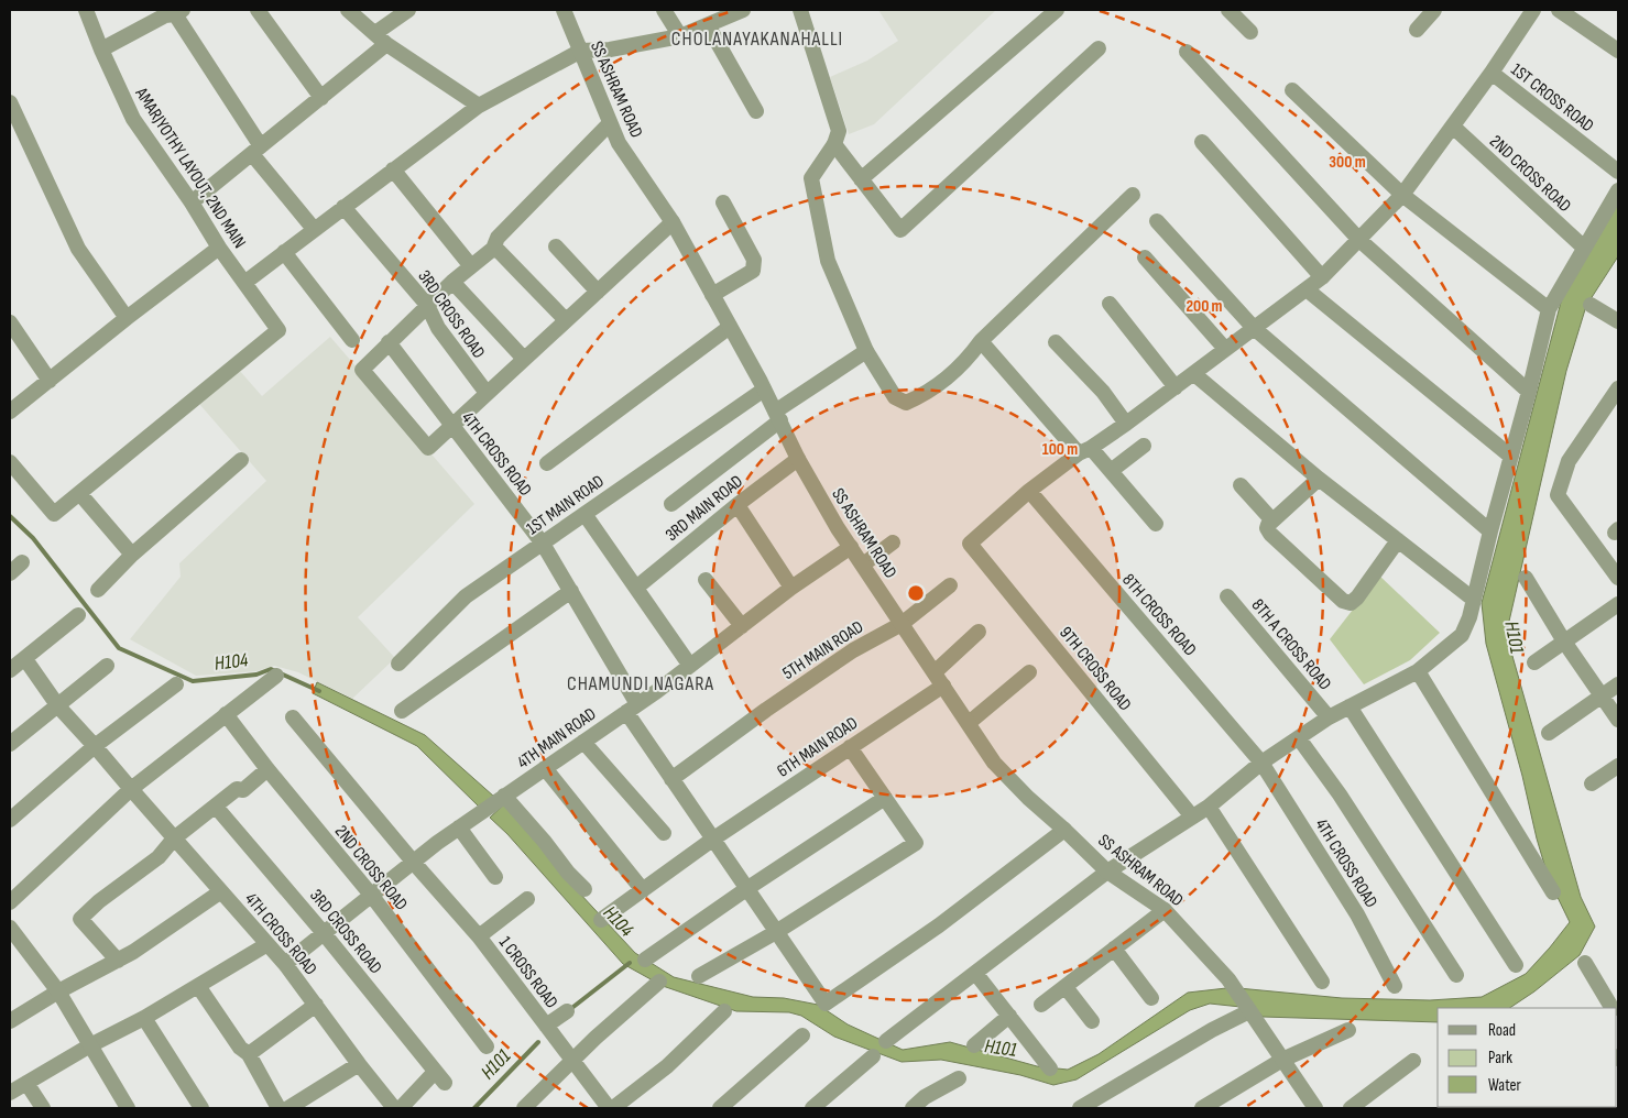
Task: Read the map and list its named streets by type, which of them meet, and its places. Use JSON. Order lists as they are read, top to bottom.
{
  "streets": {
    "street": [
      "SS ASHRAM ROAD",
      "1ST CROSS ROAD",
      "AMARJYOTHY LAYOUT, 2ND MAIN",
      "2ND CROSS ROAD",
      "3RD CROSS ROAD",
      "4TH CROSS ROAD",
      "1ST MAIN ROAD",
      "3RD MAIN ROAD",
      "8TH CROSS ROAD",
      "8TH A CROSS ROAD",
      "5TH MAIN ROAD",
      "9TH CROSS ROAD",
      "4TH MAIN ROAD",
      "6TH MAIN ROAD",
      "1 CROSS ROAD"
    ]
  },
  "crossings": [
    ["SS ASHRAM ROAD", "4TH CROSS ROAD"],
    ["SS ASHRAM ROAD", "1ST MAIN ROAD"],
    ["SS ASHRAM ROAD", "3RD MAIN ROAD"],
    ["SS ASHRAM ROAD", "5TH MAIN ROAD"],
    ["SS ASHRAM ROAD", "4TH MAIN ROAD"],
    ["SS ASHRAM ROAD", "6TH MAIN ROAD"],
    ["2ND CROSS ROAD", "4TH MAIN ROAD"],
    ["3RD CROSS ROAD", "4TH MAIN ROAD"],
    ["4TH CROSS ROAD", "1ST MAIN ROAD"],
    ["4TH CROSS ROAD", "8TH CROSS ROAD"],
    ["4TH CROSS ROAD", "5TH MAIN ROAD"],
    ["4TH CROSS ROAD", "4TH MAIN ROAD"],
    ["4TH CROSS ROAD", "6TH MAIN ROAD"],
    ["8TH CROSS ROAD", "9TH CROSS ROAD"],
    ["4TH MAIN ROAD", "1 CROSS ROAD"]
  ],
  "districts": ["CHOLANAYAKANAHALLI", "CHAMUNDI NAGARA"],
  "water": ["H101", "H104"],
  "legend": ["Road", "Park", "Water"],
  "rings": ["300 m", "200 m", "100 m"]
}
